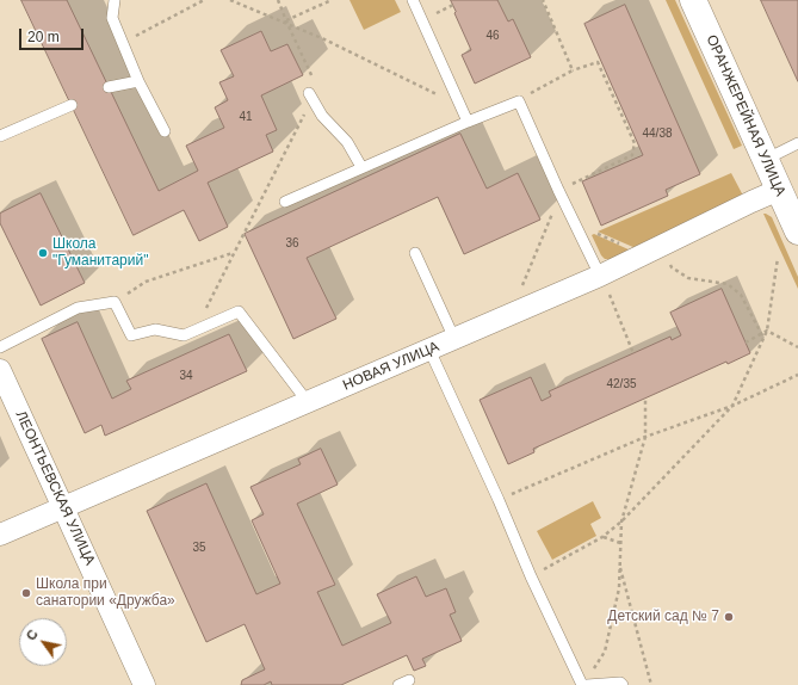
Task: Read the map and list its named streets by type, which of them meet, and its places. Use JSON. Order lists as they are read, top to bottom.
{
  "streets": {
    "street": ["ОРАНЖЕРЕЙНАЯ УЛИЦА", "НОВАЯ УЛИЦА", "ЛЕОНТЬЕВСКАЯ УЛИЦА"]
  },
  "crossings": [
    ["ОРАНЖЕРЕЙНАЯ УЛИЦА", "НОВАЯ УЛИЦА"],
    ["НОВАЯ УЛИЦА", "ЛЕОНТЬЕВСКАЯ УЛИЦА"]
  ],
  "places": ["Школа \"Гуманитарий\"", "Школа при санатории «Дружба»", "Детский сад № 7"],
  "house_numbers": [
    "46",
    "41",
    "44/38",
    "36",
    "34",
    "42/35",
    "35"
  ],
  "scale_bar": "20 m",
  "north": "top left"
}
